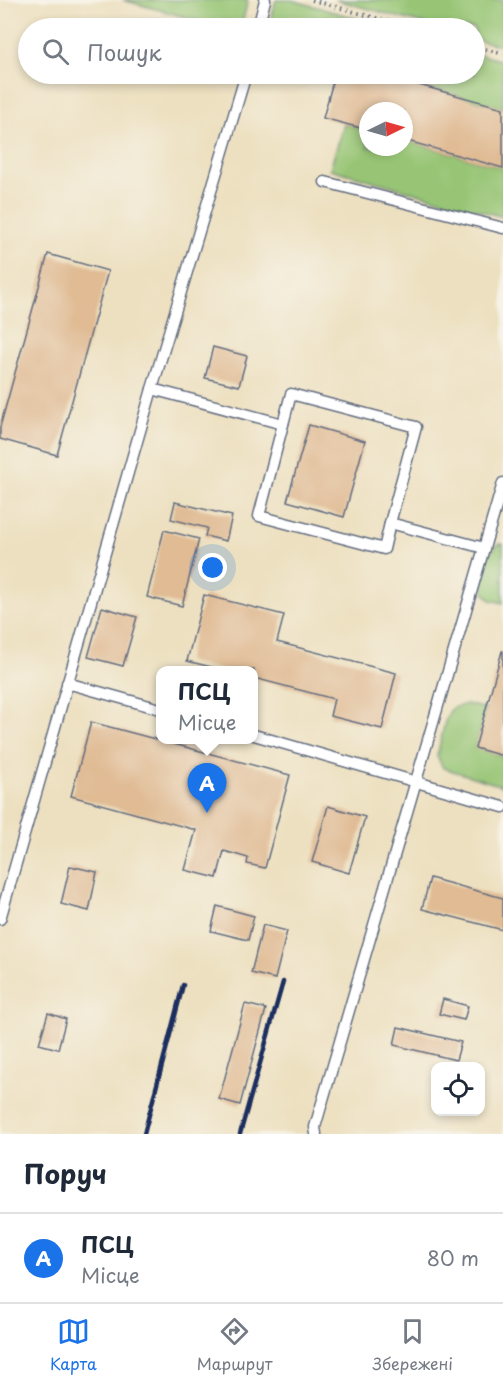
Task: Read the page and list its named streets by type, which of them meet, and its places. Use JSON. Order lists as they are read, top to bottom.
{
  "north": "right",
  "page": {
    "search": "Пошук",
    "popup": ["ПСЦ", "Місце"],
    "pins": "A",
    "heading": "Поруч",
    "list": [
      {
        "mark": "A",
        "name": "ПСЦ",
        "note": "Місце",
        "value": "80 m"
      }
    ],
    "nav": ["Карта", "Маршрут", "Збережені"]
  }
}
